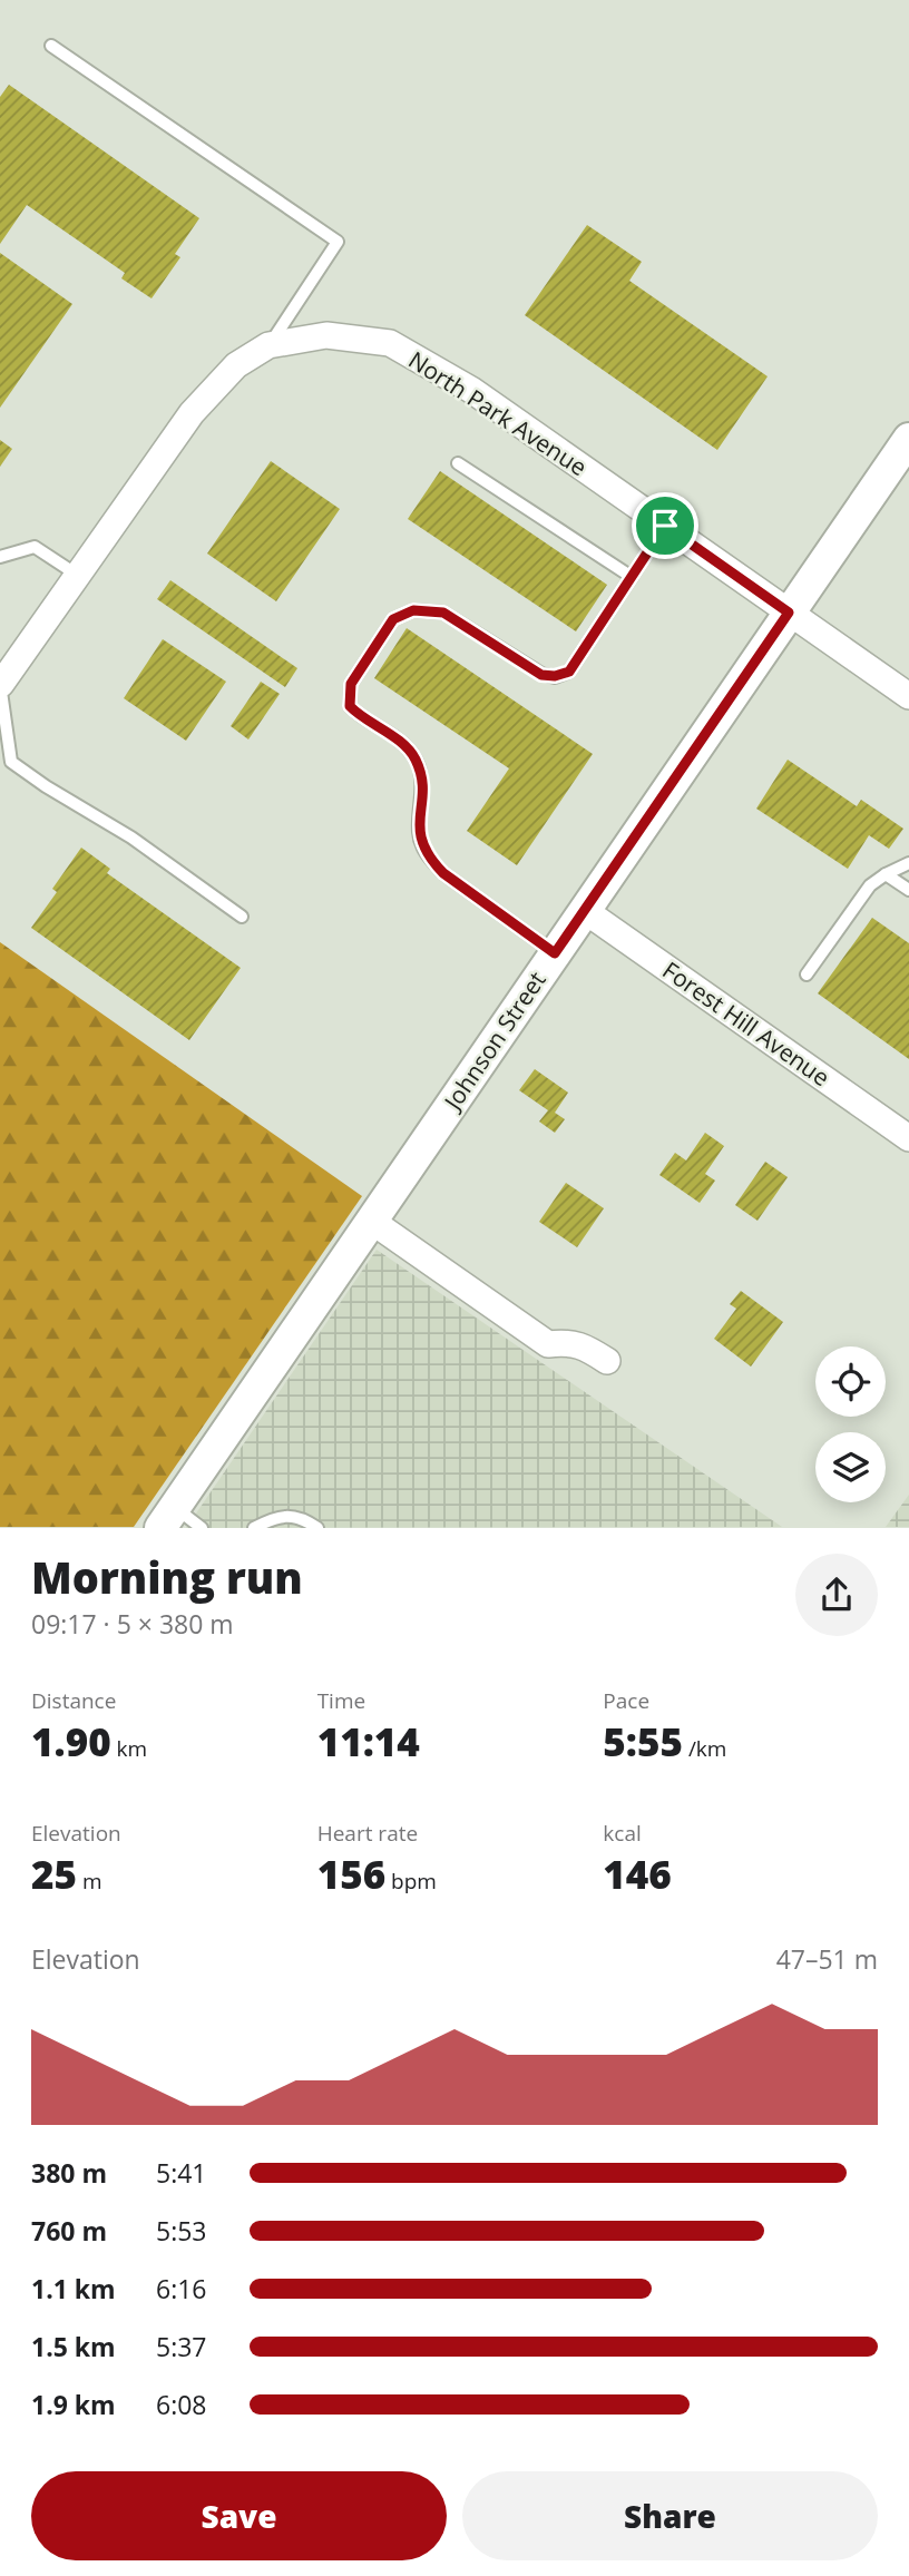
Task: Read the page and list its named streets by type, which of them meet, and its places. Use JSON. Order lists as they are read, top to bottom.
{
  "streets": {
    "street": ["North Park Avenue", "Forest Hill Avenue", "Johnson Street"]
  },
  "crossings": [
    ["North Park Avenue", "Johnson Street"],
    ["Forest Hill Avenue", "Johnson Street"]
  ],
  "page": {
    "heading": ["Morning run", "09:17 · 5 × 380 m"],
    "stats": [
      ["Distance", "1.90 km"],
      ["Time", "11:14"],
      ["Pace", "5:55 /km"],
      ["Elevation", "25 m"],
      ["Heart rate", "156 bpm"],
      ["kcal", "146"]
    ],
    "chart": ["Elevation", "47–51 m"],
    "list": [
      {
        "name": "380 m",
        "note": "5:41"
      },
      {
        "name": "760 m",
        "note": "5:53"
      },
      {
        "name": "1.1 km",
        "note": "6:16"
      },
      {
        "name": "1.5 km",
        "note": "5:37"
      },
      {
        "name": "1.9 km",
        "note": "6:08"
      }
    ],
    "buttons": ["Save", "Share"]
  }
}
